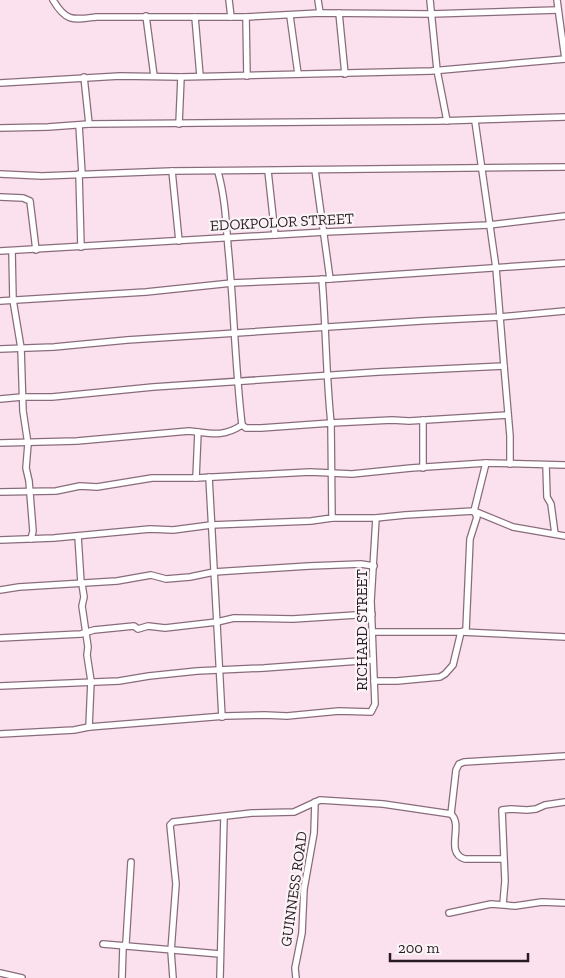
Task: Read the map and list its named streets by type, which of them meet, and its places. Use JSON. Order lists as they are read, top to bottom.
{
  "streets": {
    "street": ["EDOKPOLOR STREET", "RICHARD STREET", "GUINNESS ROAD"]
  },
  "scale_bar": "200 m"
}
